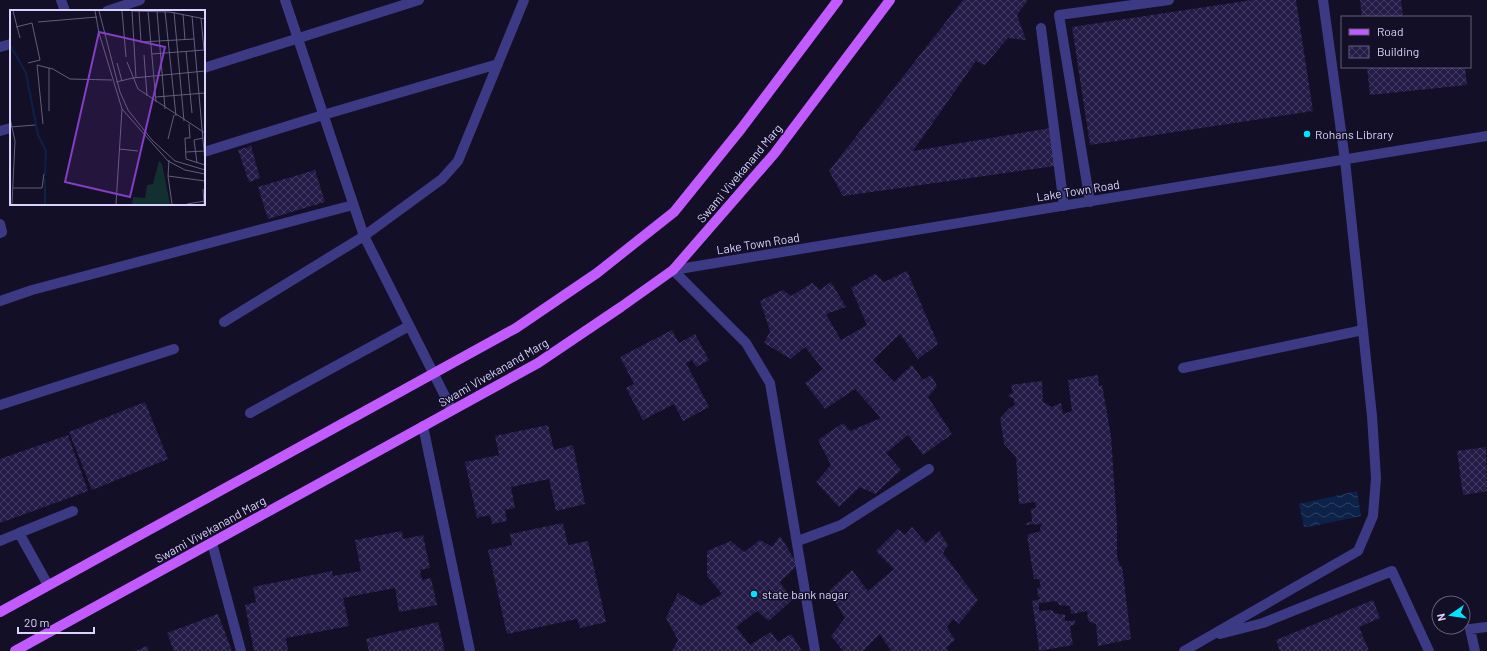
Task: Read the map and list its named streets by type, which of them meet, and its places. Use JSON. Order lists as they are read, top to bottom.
{
  "streets": {
    "main road": ["Swami Vivekanand Marg"],
    "street": ["Lake Town Road"]
  },
  "crossings": [
    ["Swami Vivekanand Marg", "Lake Town Road"]
  ],
  "places": ["Rohans Library", "state bank nagar"],
  "legend": ["Road", "Building"],
  "scale_bar": "20 m",
  "north": "left"
}
